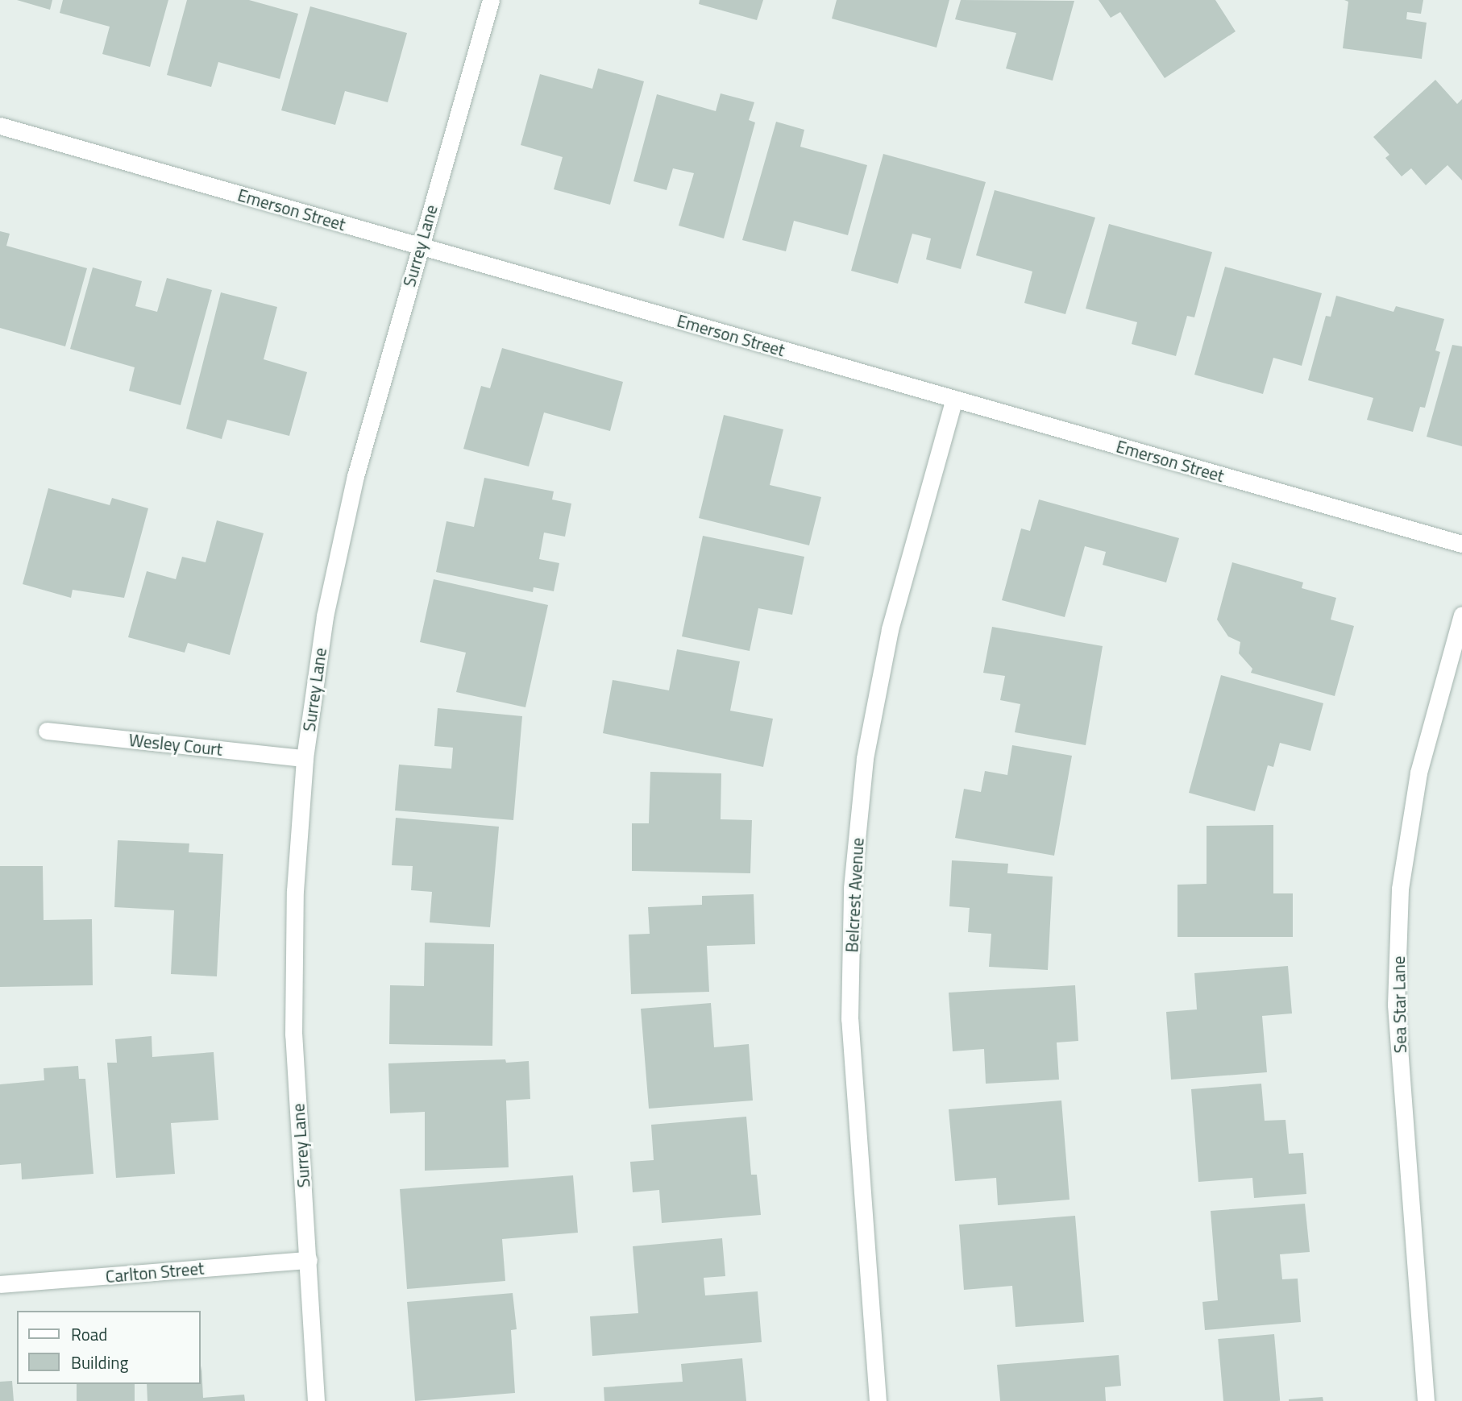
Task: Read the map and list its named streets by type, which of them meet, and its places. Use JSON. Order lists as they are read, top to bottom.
{
  "streets": {
    "street": [
      "Emerson Street",
      "Surrey Lane",
      "Wesley Court",
      "Belcrest Avenue",
      "Sea Star Lane",
      "Carlton Street"
    ]
  },
  "crossings": [
    ["Emerson Street", "Surrey Lane"],
    ["Emerson Street", "Belcrest Avenue"],
    ["Surrey Lane", "Wesley Court"],
    ["Surrey Lane", "Carlton Street"]
  ],
  "legend": ["Road", "Building"]
}
